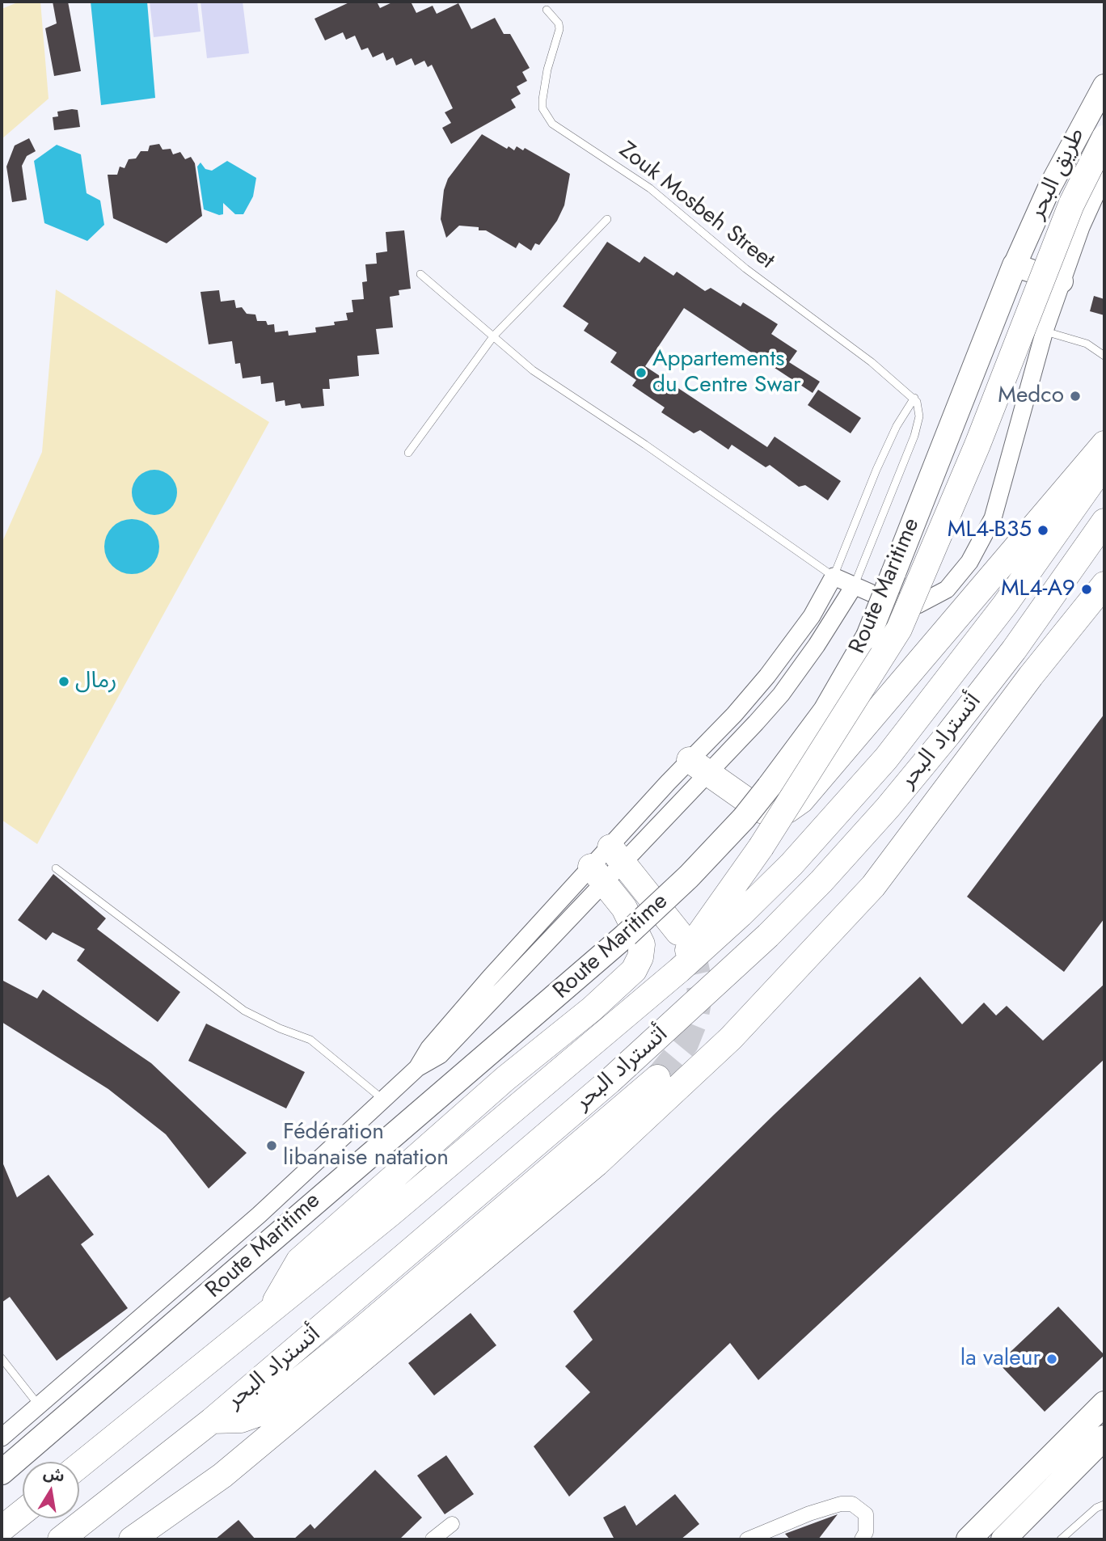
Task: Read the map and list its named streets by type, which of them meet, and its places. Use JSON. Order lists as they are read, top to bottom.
{
  "streets": {
    "highway": ["Route Maritime", "أتستراد البحر"],
    "main road": ["طريق البحر"],
    "lane": ["Zouk Mosbeh Street"]
  },
  "crossings": [
    ["طريق البحر", "Route Maritime"]
  ],
  "places": [
    "Appartements du Centre Swar",
    "Medco",
    "ML4-B35",
    "ML4-A9",
    "رمال",
    "Fédération libanaise natation",
    "la valeur"
  ],
  "north": "top"
}
